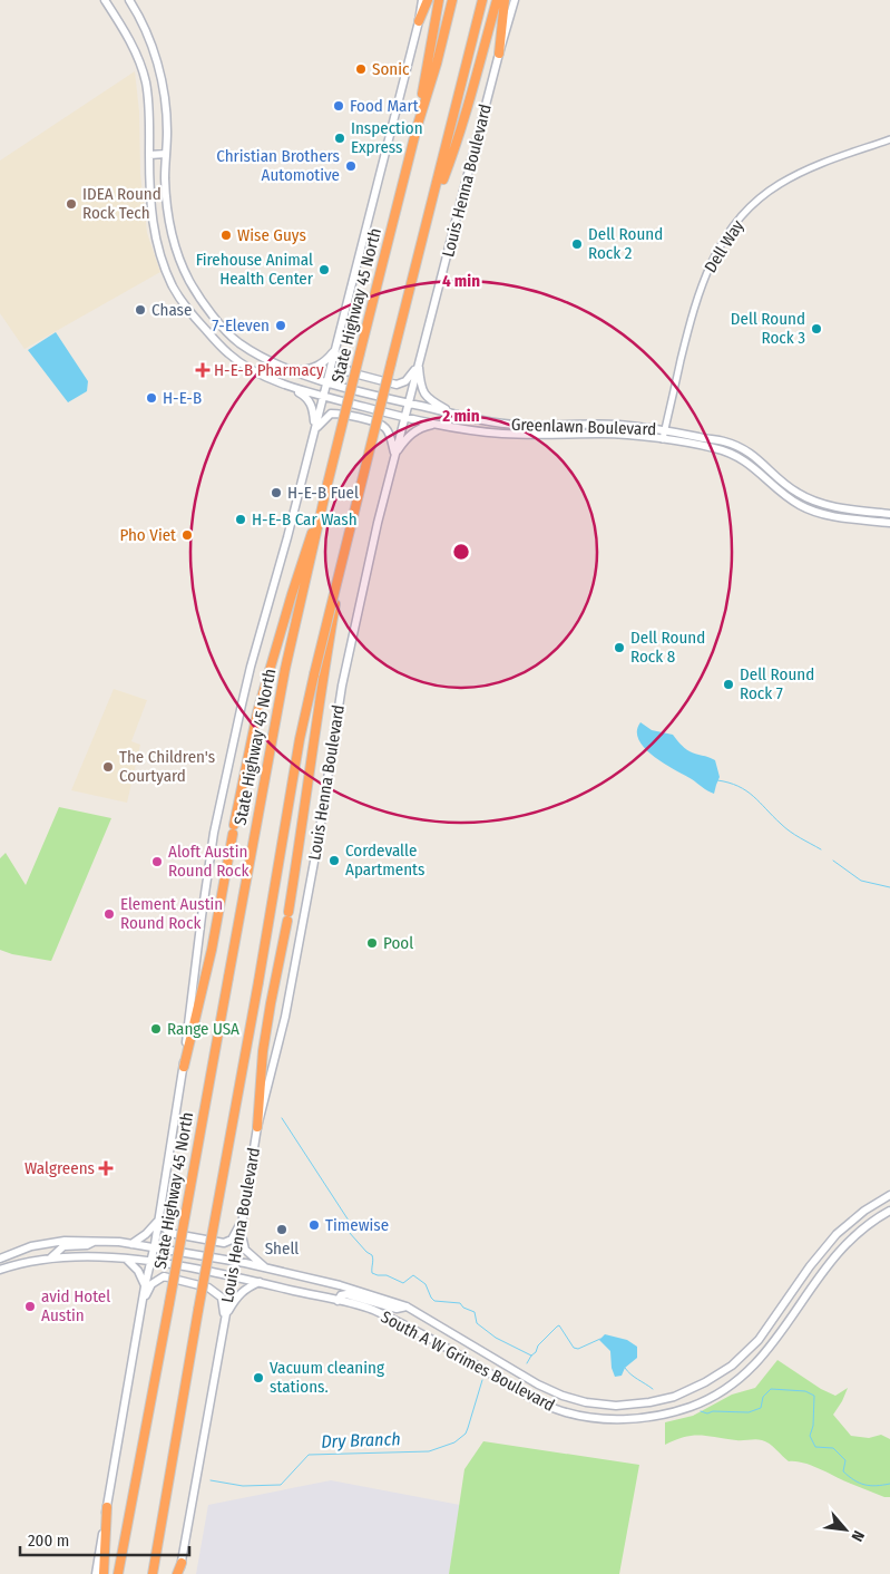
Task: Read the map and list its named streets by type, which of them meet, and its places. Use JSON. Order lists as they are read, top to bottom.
{
  "streets": {
    "highway": ["State Highway 45 North"],
    "main road": ["Louis Henna Boulevard", "Greenlawn Boulevard", "South A W Grimes Boulevard"],
    "street": ["Dell Way"]
  },
  "crossings": [
    ["Louis Henna Boulevard", "Greenlawn Boulevard"],
    ["Louis Henna Boulevard", "South A W Grimes Boulevard"],
    ["Dell Way", "Greenlawn Boulevard"]
  ],
  "water": ["Dry Branch"],
  "places": {
    "other": [
      "Sonic",
      "Food Mart",
      "Inspection Express",
      "Christian Brothers Automotive",
      "IDEA Round Rock Tech",
      "Wise Guys",
      "Dell Round Rock 2",
      "Firehouse Animal Health Center",
      "Chase",
      "7-Eleven",
      "Dell Round Rock 3",
      "H-E-B",
      "H-E-B Fuel",
      "H-E-B Car Wash",
      "Pho Viet",
      "Dell Round Rock 8",
      "Dell Round Rock 7",
      "The Children's Courtyard",
      "Cordevalle Apartments",
      "Aloft Austin Round Rock",
      "Element Austin Round Rock",
      "Pool",
      "Range USA",
      "Timewise",
      "Shell",
      "avid Hotel Austin",
      "Vacuum cleaning stations."
    ],
    "health": ["H-E-B Pharmacy", "Walgreens"]
  },
  "scale_bar": "200 m",
  "north": "bottom right",
  "rings": ["4 min", "2 min"]
}
